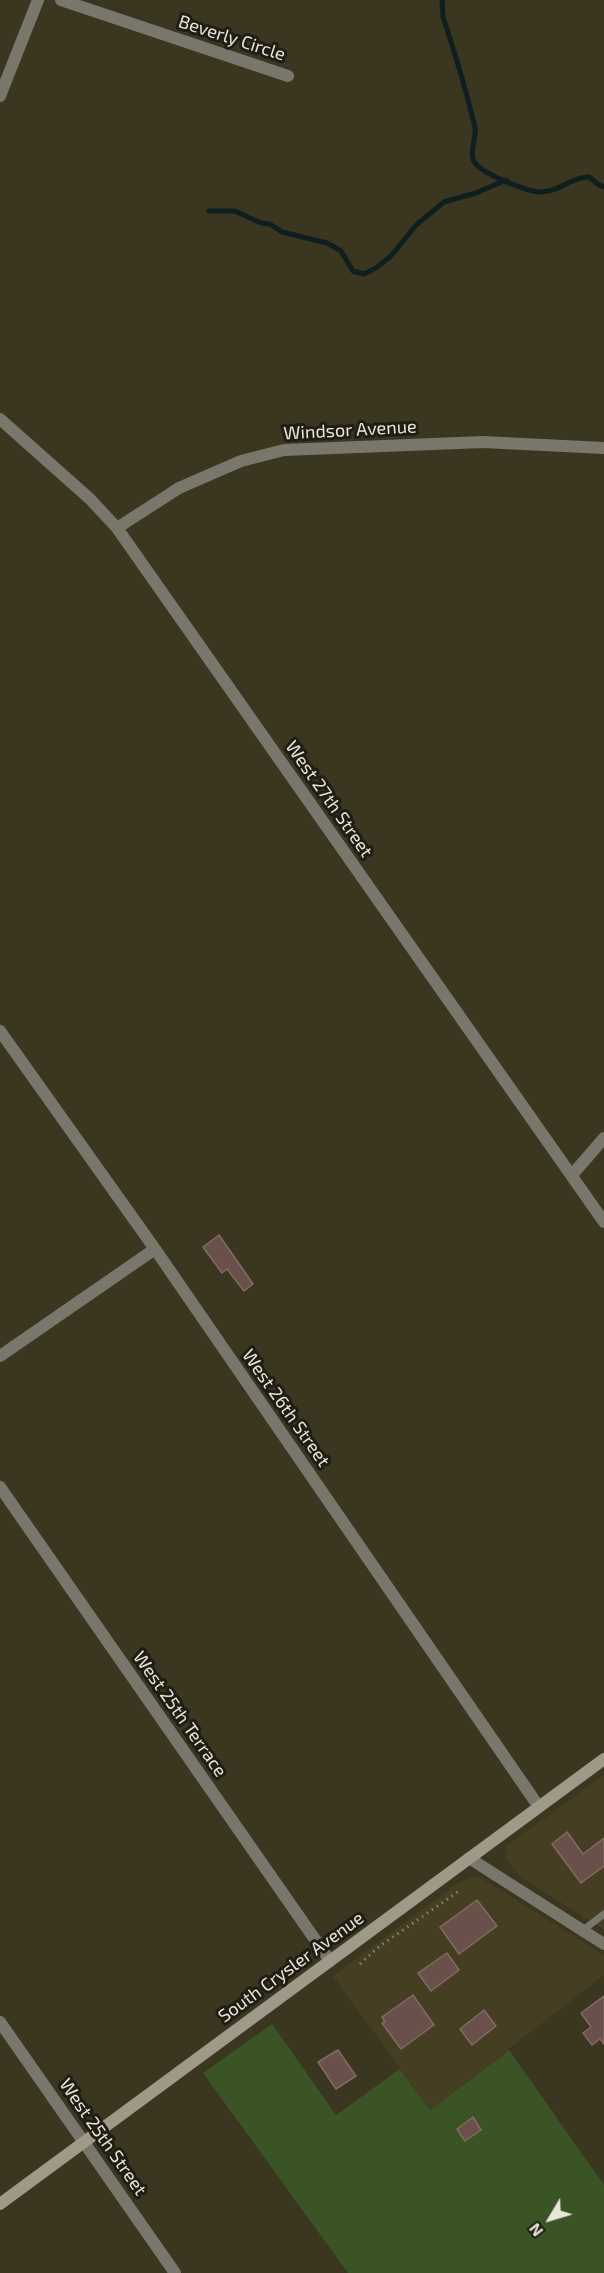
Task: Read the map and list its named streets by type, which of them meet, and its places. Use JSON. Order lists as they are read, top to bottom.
{
  "streets": {
    "main road": ["South Crysler Avenue"],
    "street": [
      "Beverly Circle",
      "Windsor Avenue",
      "West 27th Street",
      "West 26th Street",
      "West 25th Terrace",
      "West 25th Street"
    ]
  },
  "crossings": [
    ["Windsor Avenue", "West 27th Street"],
    ["West 26th Street", "South Crysler Avenue"],
    ["West 25th Terrace", "South Crysler Avenue"],
    ["South Crysler Avenue", "West 25th Street"]
  ],
  "north": "bottom left"
}
